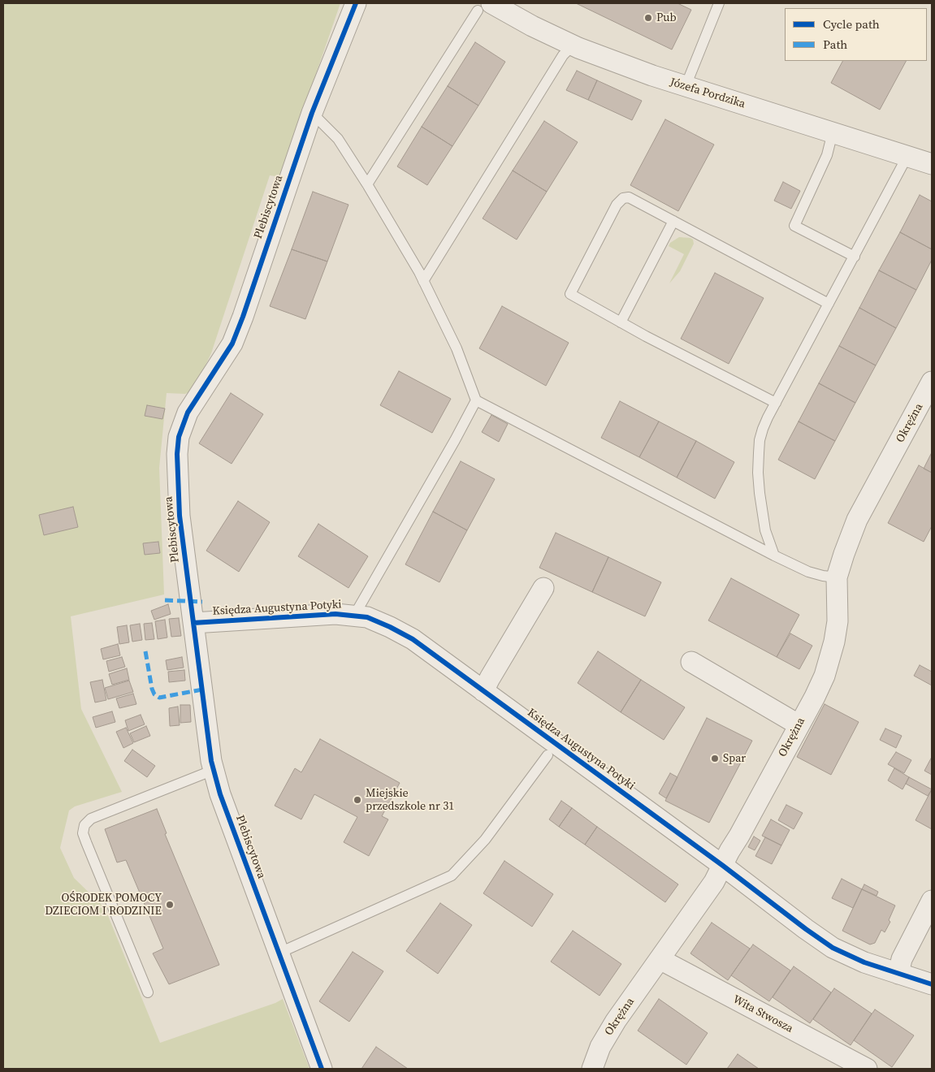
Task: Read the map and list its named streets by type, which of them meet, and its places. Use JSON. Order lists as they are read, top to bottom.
{
  "streets": {
    "street": [
      "Józefa Pordzika",
      "Plebiscytowa",
      "Okrężna",
      "Księdza Augustyna Potyki",
      "Wita Stwosza"
    ]
  },
  "crossings": [
    ["Plebiscytowa", "Księdza Augustyna Potyki"],
    ["Okrężna", "Księdza Augustyna Potyki"],
    ["Okrężna", "Wita Stwosza"]
  ],
  "places": [
    "Pub",
    "Spar",
    "Miejskie przedszkole nr 31",
    "OŚRODEK POMOCY DZIECIOM I RODZINIE"
  ],
  "legend": ["Cycle path", "Path"]
}
